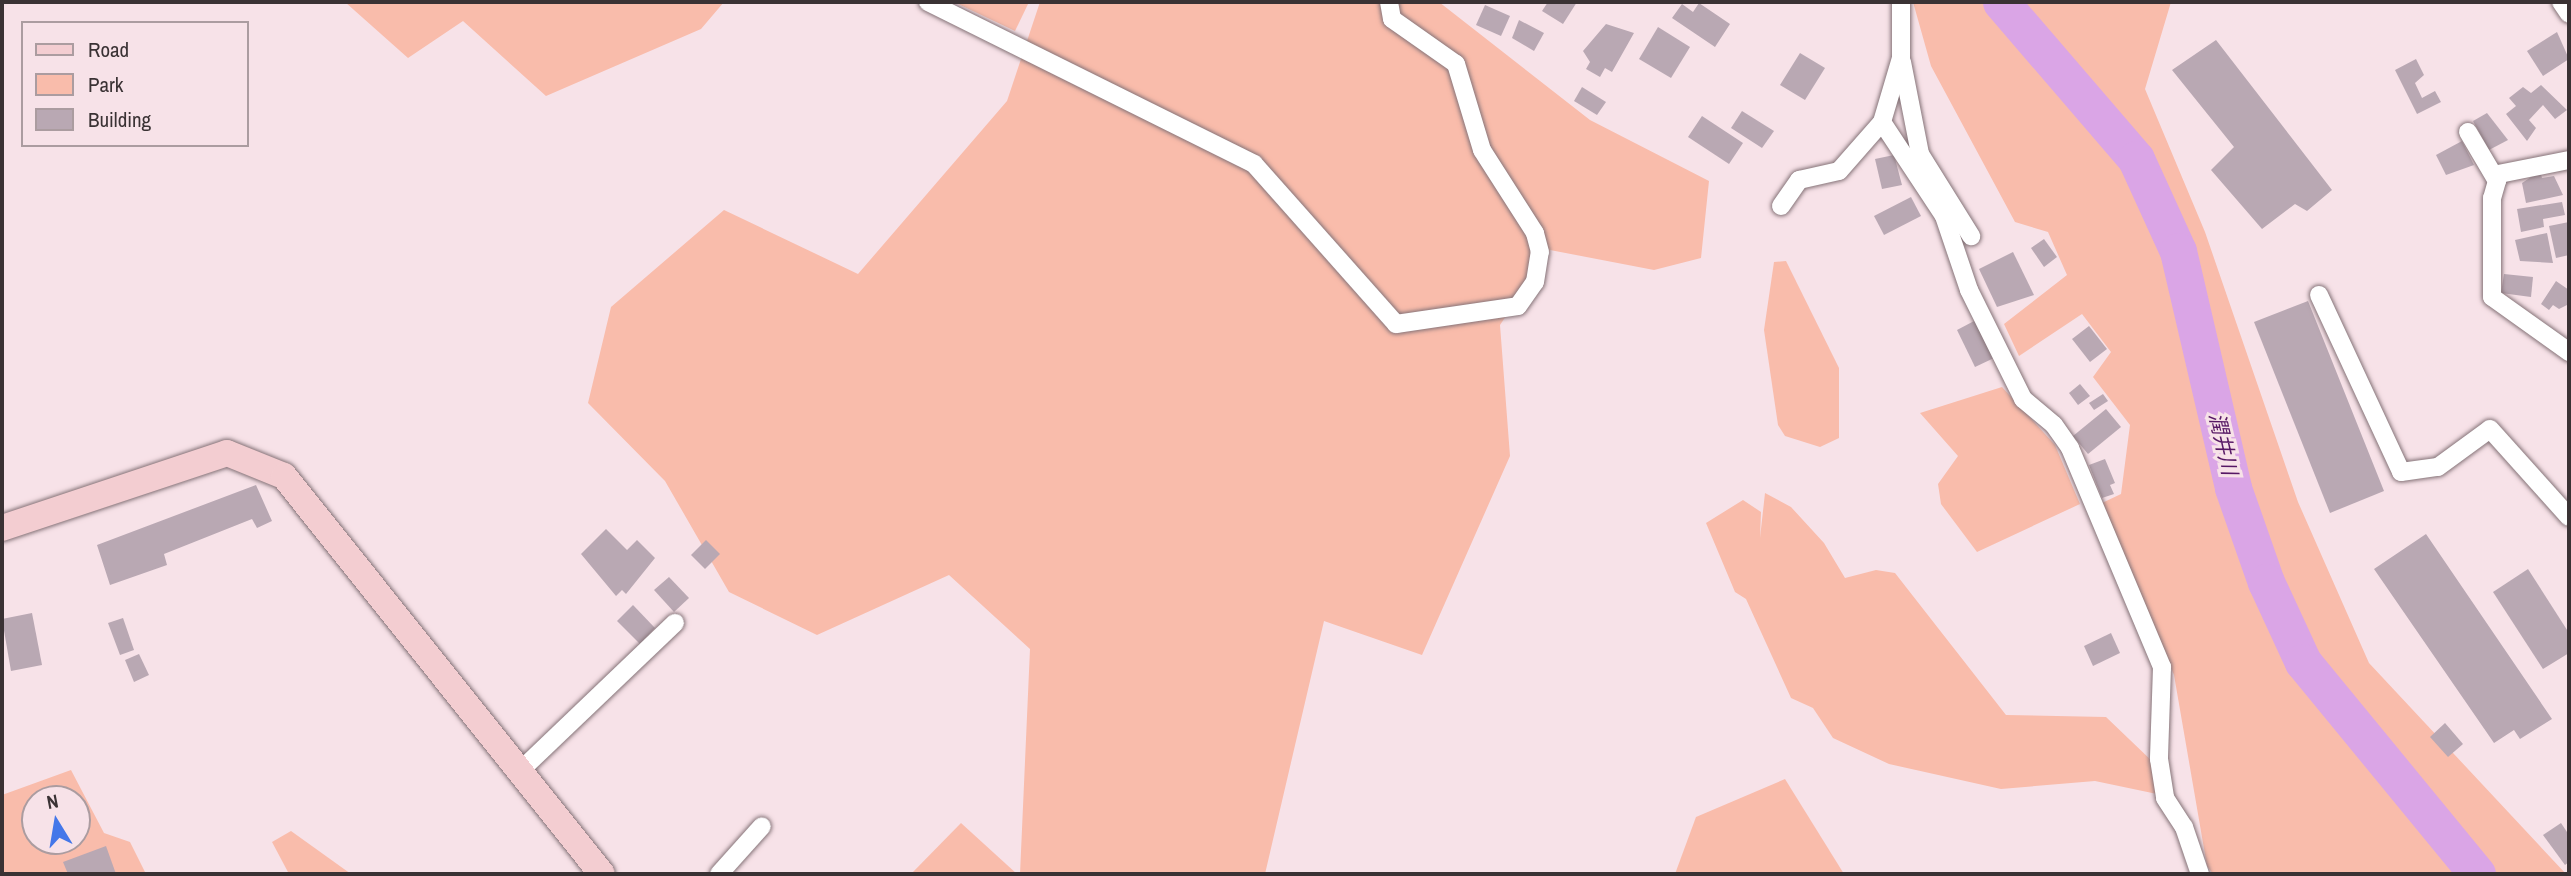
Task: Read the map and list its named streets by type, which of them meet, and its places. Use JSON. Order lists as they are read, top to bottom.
{
  "water": ["潤井川"],
  "legend": ["Road", "Park", "Building"],
  "north": "top"
}
